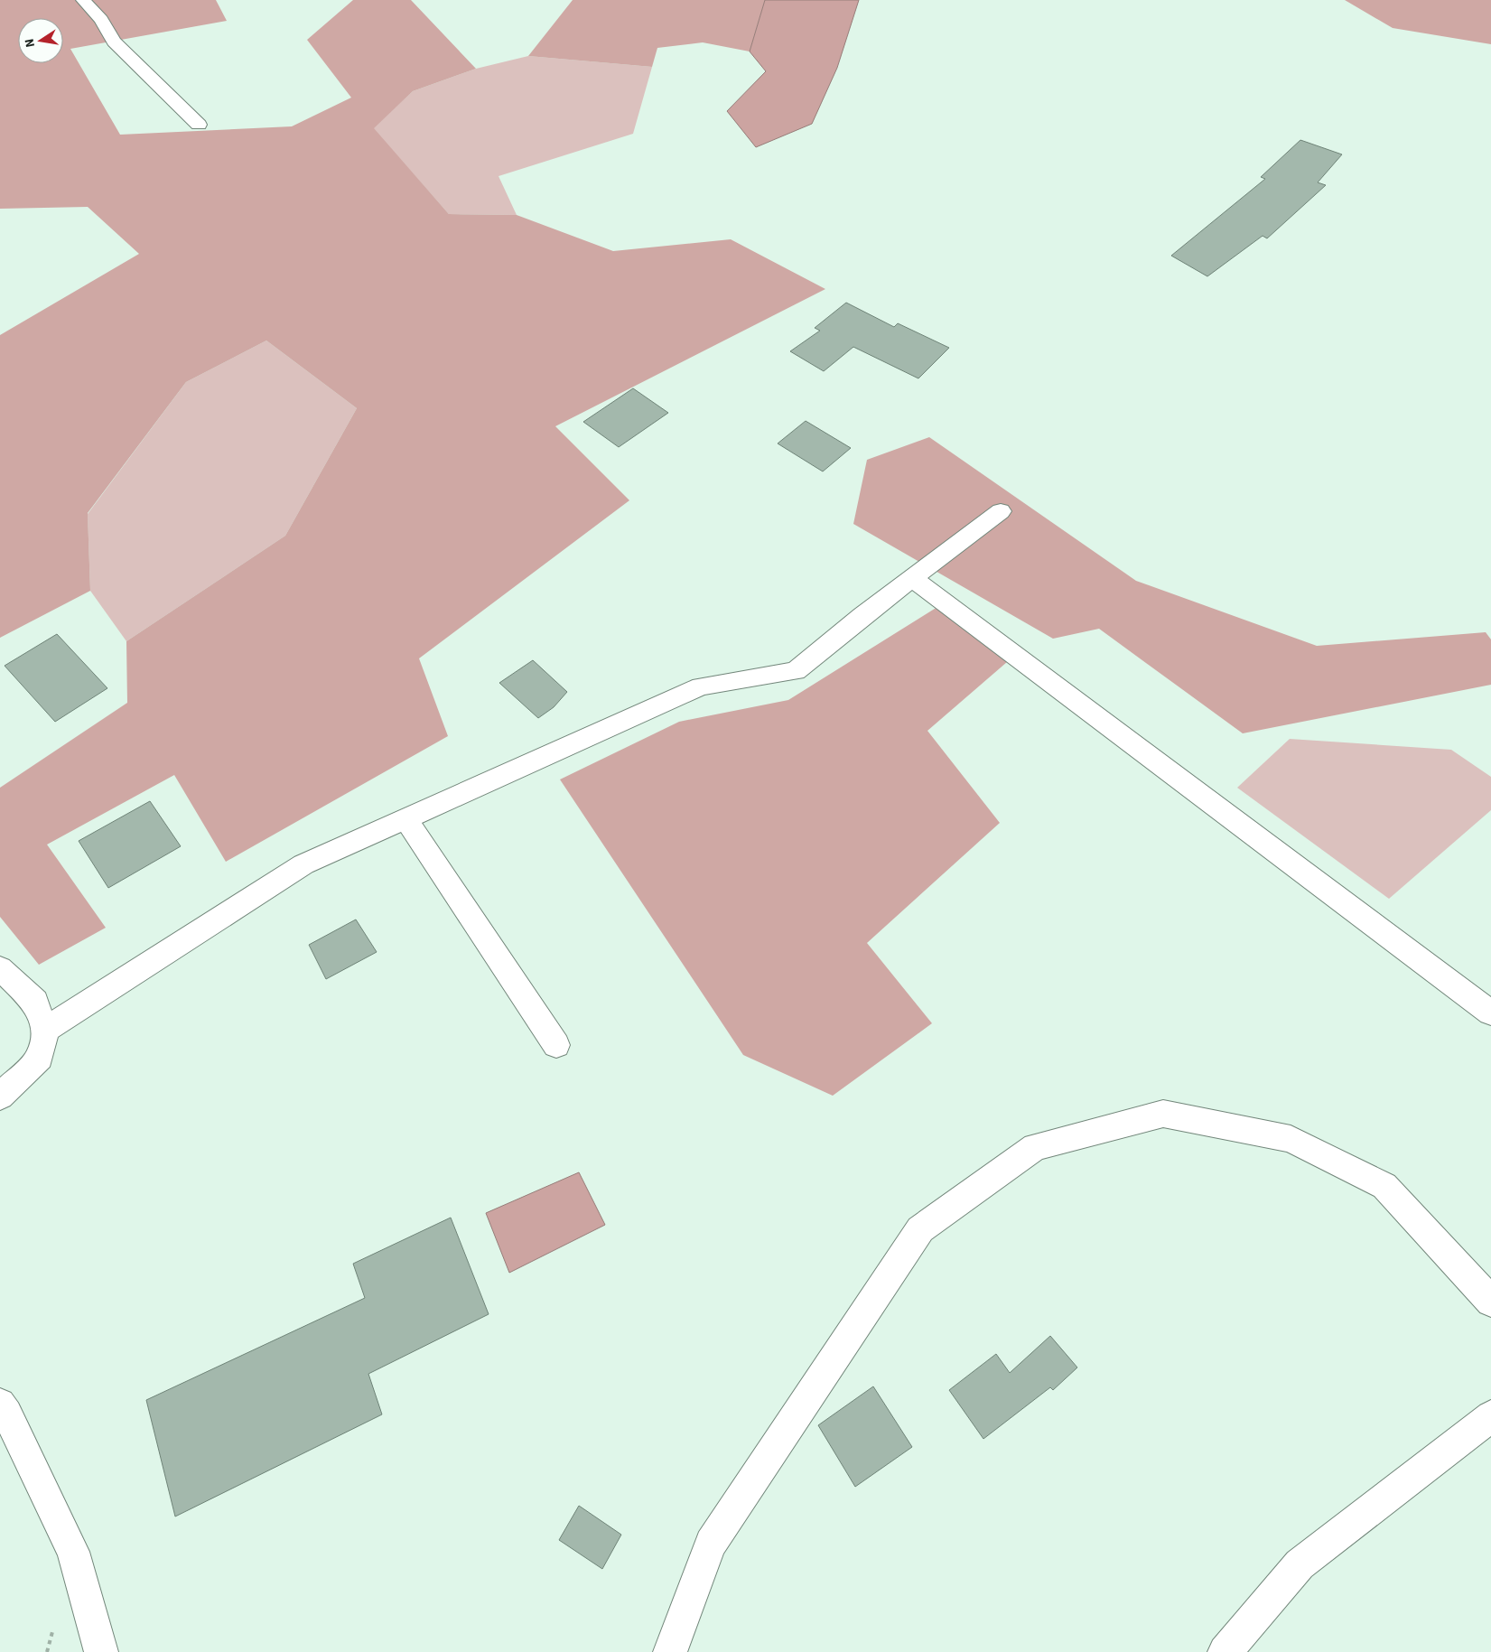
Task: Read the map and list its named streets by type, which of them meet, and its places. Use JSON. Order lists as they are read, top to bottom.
{
  "north": "left"
}
